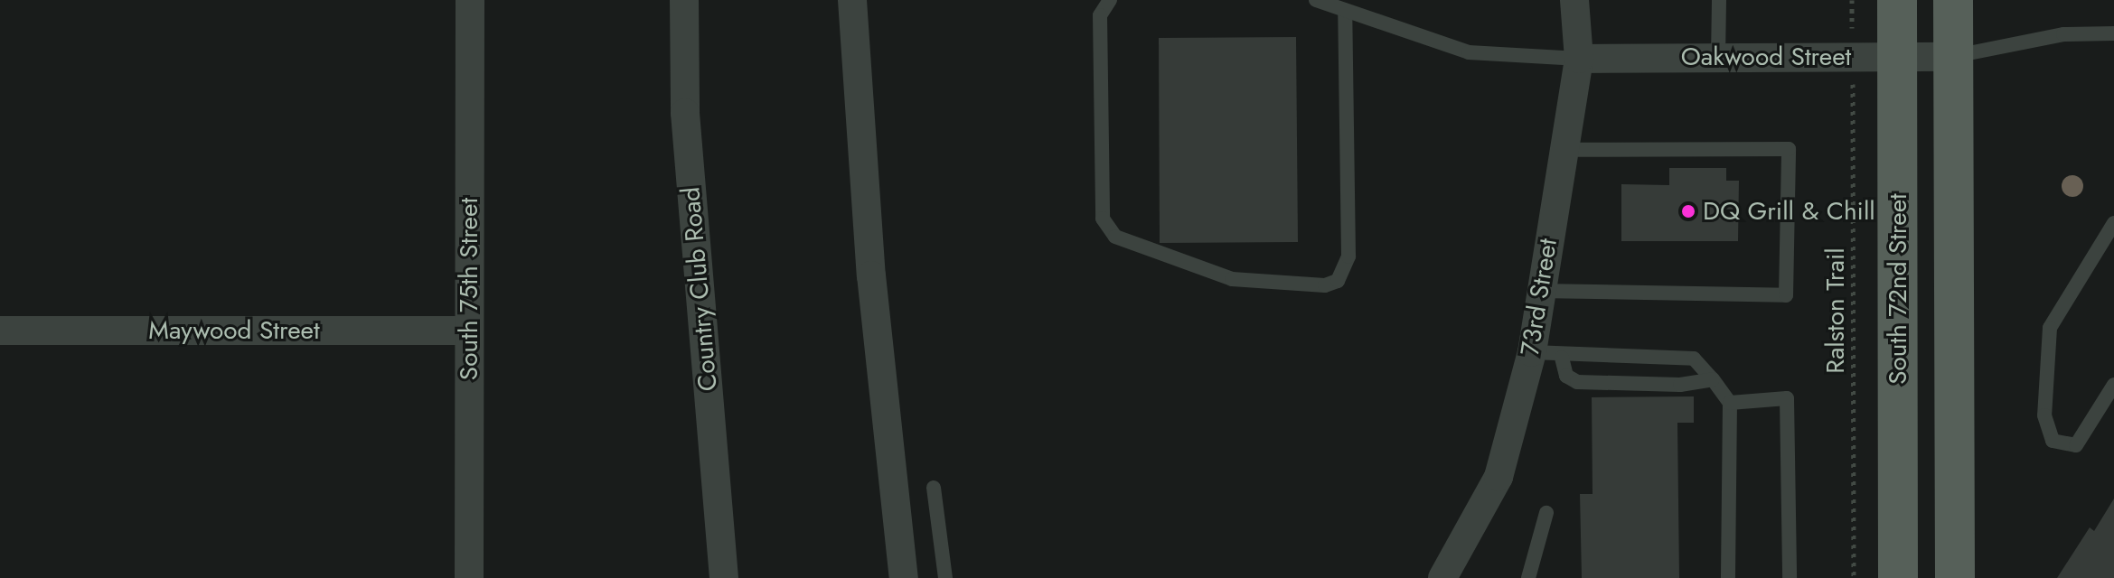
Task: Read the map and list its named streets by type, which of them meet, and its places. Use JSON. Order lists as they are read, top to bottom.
{
  "streets": {
    "main road": ["South 72nd Street"],
    "street": [
      "Oakwood Street",
      "South 75th Street",
      "Country Club Road",
      "73rd Street",
      "Maywood Street"
    ],
    "path": ["Ralston Trail"]
  },
  "crossings": [
    ["Oakwood Street", "South 72nd Street"],
    ["Oakwood Street", "73rd Street"],
    ["Oakwood Street", "Ralston Trail"],
    ["South 75th Street", "Maywood Street"]
  ],
  "places": ["DQ Grill & Chill"]
}
